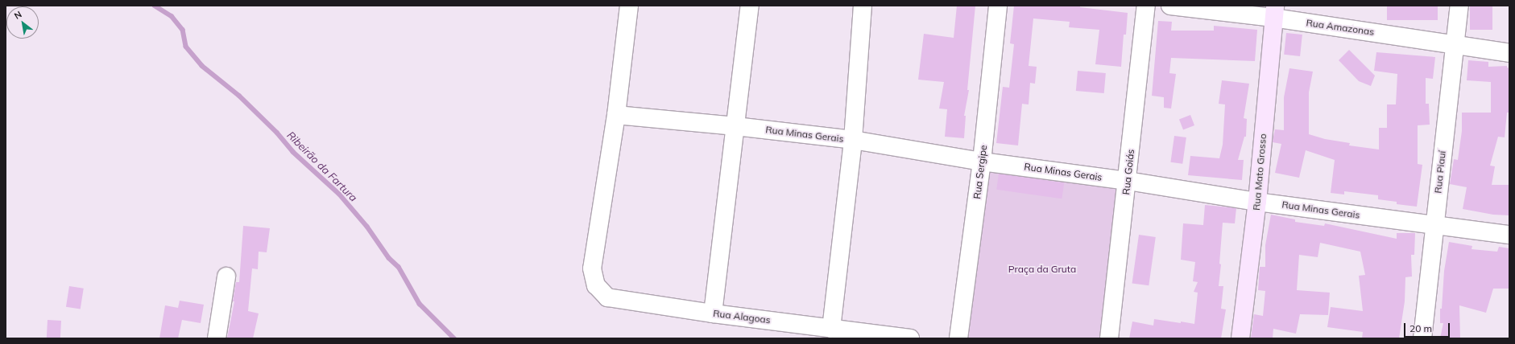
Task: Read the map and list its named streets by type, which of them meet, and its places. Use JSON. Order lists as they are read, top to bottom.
{
  "streets": {
    "street": [
      "Rua Amazonas",
      "Rua Minas Gerais",
      "Rua Sergipe",
      "Rua Goiás",
      "Rua Mato Grosso",
      "Rua Piauí",
      "Rua Alagoas"
    ]
  },
  "crossings": [
    ["Rua Amazonas", "Rua Mato Grosso"],
    ["Rua Amazonas", "Rua Piauí"],
    ["Rua Minas Gerais", "Rua Sergipe"],
    ["Rua Minas Gerais", "Rua Goiás"],
    ["Rua Minas Gerais", "Rua Mato Grosso"],
    ["Rua Minas Gerais", "Rua Piauí"],
    ["Rua Minas Gerais", "Rua Alagoas"]
  ],
  "water": ["Ribeirão da Fartura"],
  "parks": ["Praça da Gruta"],
  "scale_bar": "20 m",
  "north": "top left"
}
